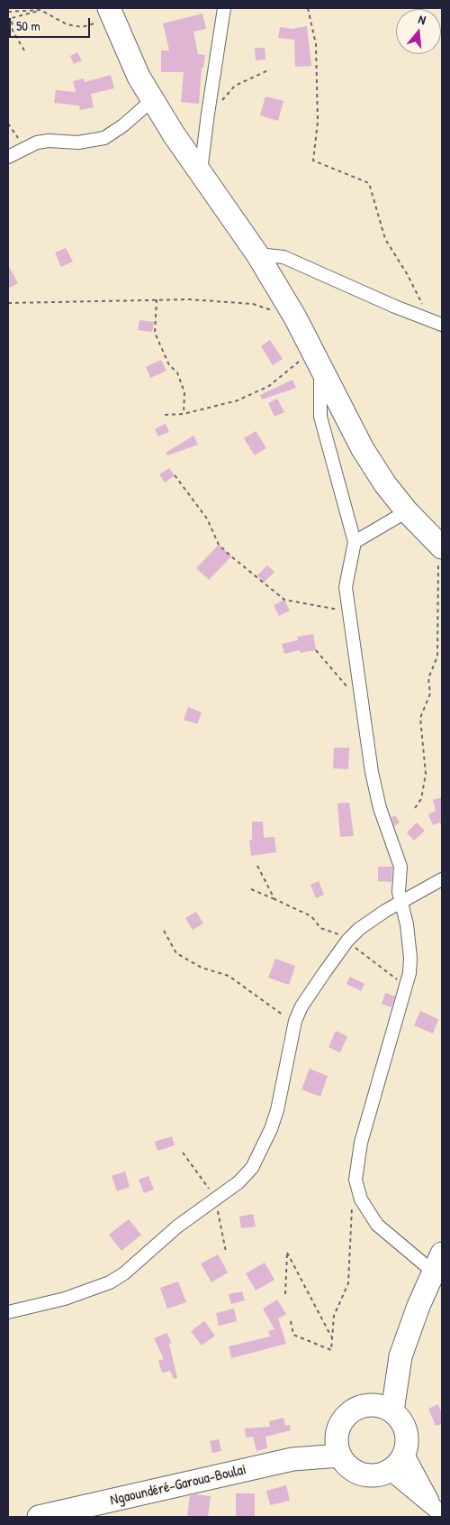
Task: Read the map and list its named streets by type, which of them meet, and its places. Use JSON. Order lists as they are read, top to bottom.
{
  "streets": {
    "highway": ["Ngaoundéré-Garoua-Boulai"]
  },
  "scale_bar": "50 m",
  "north": "top"
}
